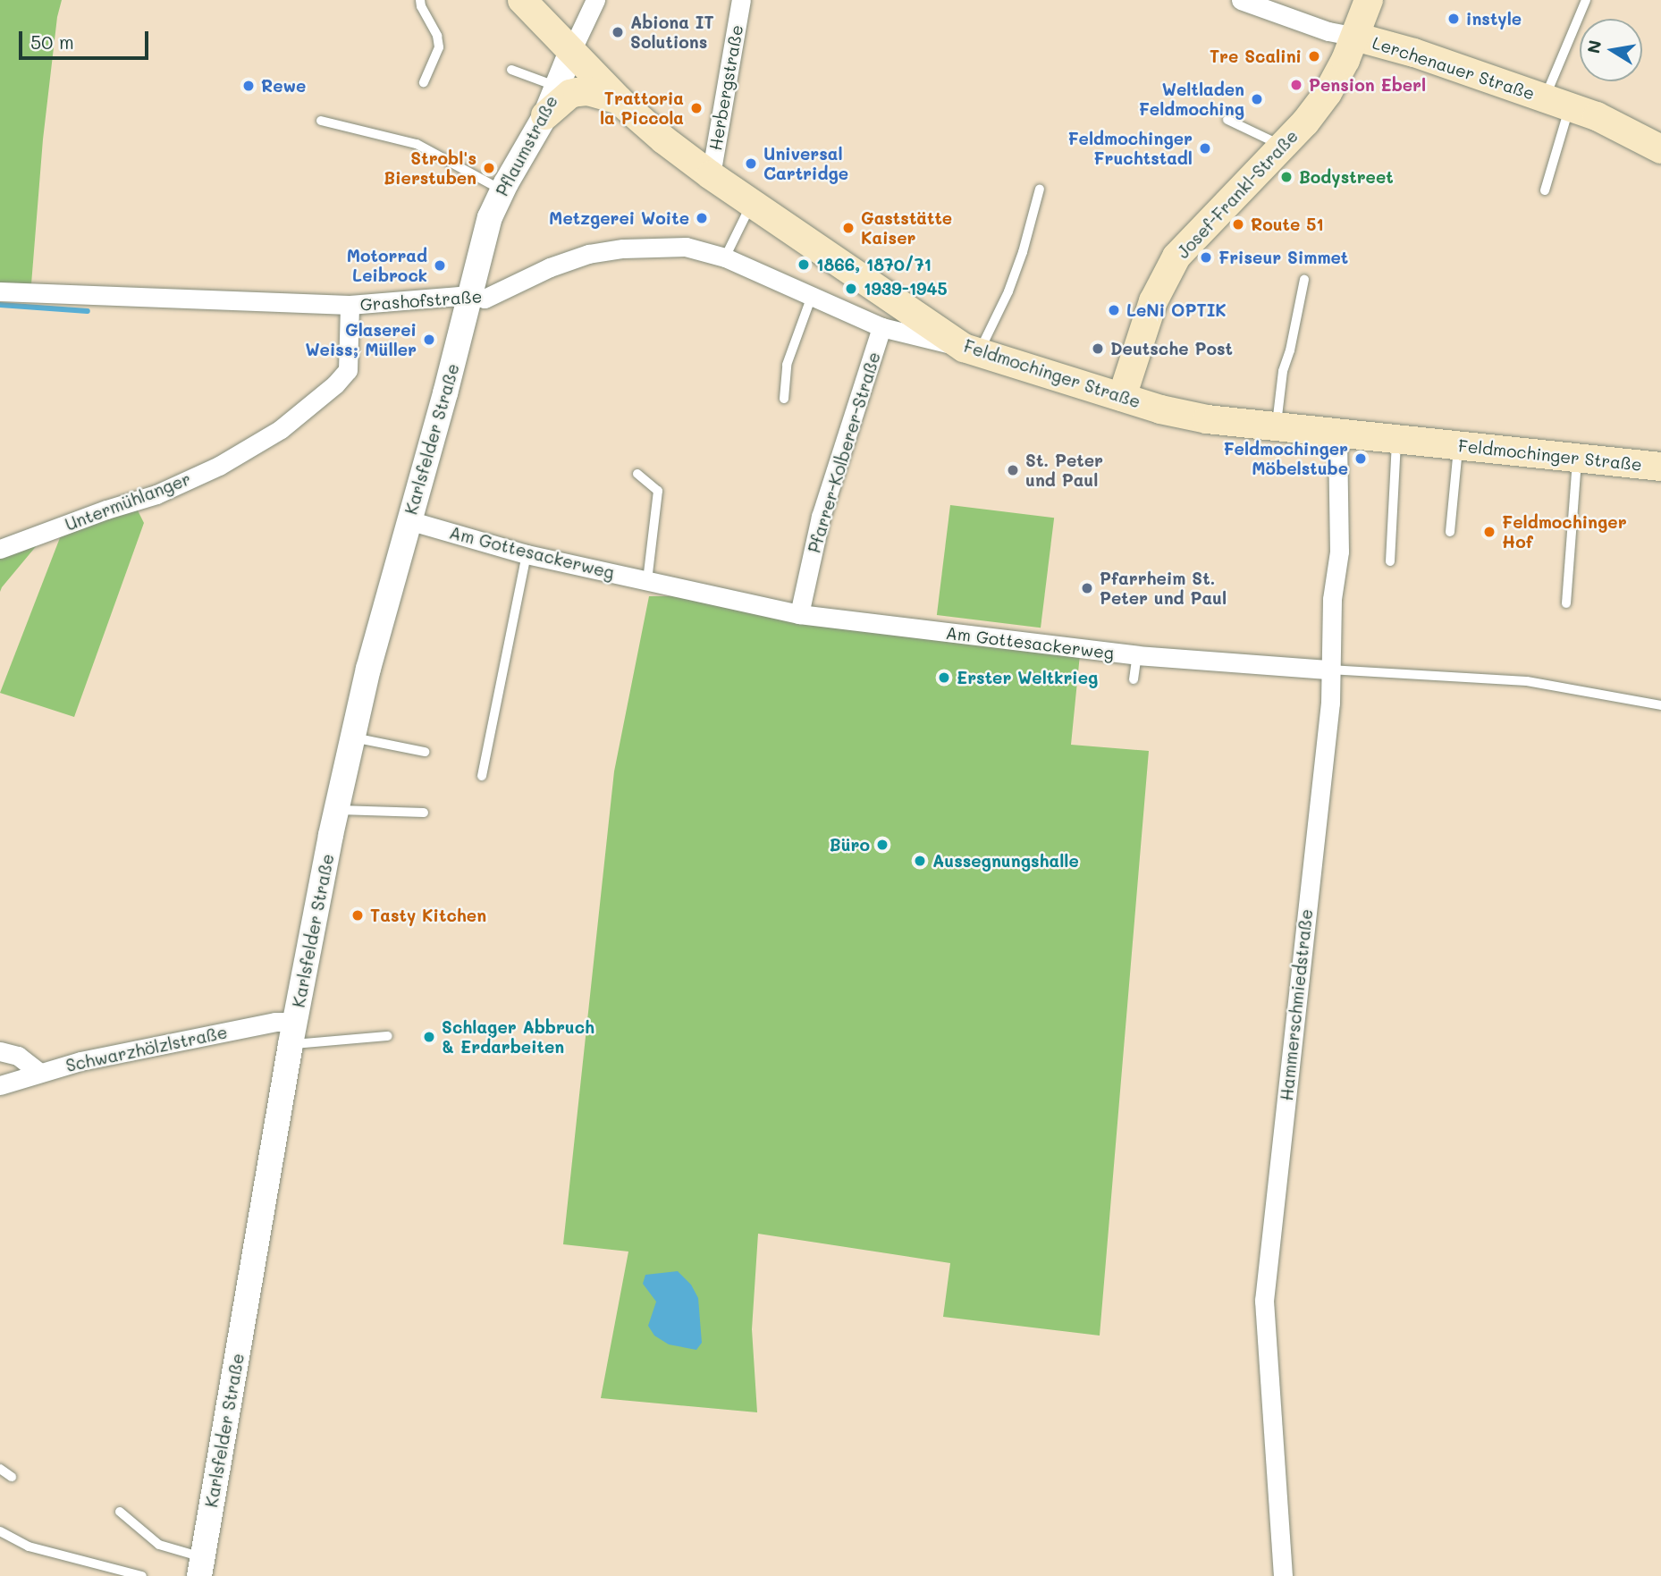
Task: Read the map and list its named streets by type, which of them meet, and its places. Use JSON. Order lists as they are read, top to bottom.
{
  "streets": {
    "main road": ["Lerchenauer Straße", "Josef-Frankl-Straße", "Feldmochinger Straße"],
    "street": [
      "Herbergstraße",
      "Pflaumstraße",
      "Grashofstraße",
      "Karlsfelder Straße",
      "Pfarrer-Kolberer-Straße",
      "Untermühlanger",
      "Am Gottesackerweg",
      "Hammerschmiedstraße",
      "Schwarzhölzlstraße"
    ]
  },
  "crossings": [
    ["Lerchenauer Straße", "Josef-Frankl-Straße"],
    ["Herbergstraße", "Feldmochinger Straße"],
    ["Pflaumstraße", "Grashofstraße"],
    ["Pflaumstraße", "Feldmochinger Straße"],
    ["Pflaumstraße", "Karlsfelder Straße"],
    ["Josef-Frankl-Straße", "Feldmochinger Straße"],
    ["Grashofstraße", "Feldmochinger Straße"],
    ["Grashofstraße", "Karlsfelder Straße"],
    ["Grashofstraße", "Pfarrer-Kolberer-Straße"],
    ["Grashofstraße", "Untermühlanger"],
    ["Feldmochinger Straße", "Hammerschmiedstraße"],
    ["Karlsfelder Straße", "Am Gottesackerweg"],
    ["Karlsfelder Straße", "Schwarzhölzlstraße"],
    ["Pfarrer-Kolberer-Straße", "Am Gottesackerweg"],
    ["Am Gottesackerweg", "Hammerschmiedstraße"]
  ],
  "places": [
    "instyle",
    "Abiona IT Solutions",
    "Tre Scalini",
    "Pension Eberl",
    "Rewe",
    "Weltladen Feldmoching",
    "Trattoria la Piccola",
    "Feldmochinger Fruchtstadl",
    "Universal Cartridge",
    "Strobl's Bierstuben",
    "Bodystreet",
    "Metzgerei Woite",
    "Route 51",
    "Gaststätte Kaiser",
    "Friseur Simmet",
    "1866, 1870/71",
    "Motorrad Leibrock",
    "1939-1945",
    "LeNi OPTIK",
    "Glaserei Weiss; Müller",
    "Deutsche Post",
    "Feldmochinger Möbelstube",
    "St. Peter und Paul",
    "Feldmochinger Hof",
    "Pfarrheim St. Peter und Paul",
    "Erster Weltkrieg",
    "Büro",
    "Aussegnungshalle",
    "Tasty Kitchen",
    "Schlager Abbruch & Erdarbeiten"
  ],
  "scale_bar": "50 m",
  "north": "left"
}
